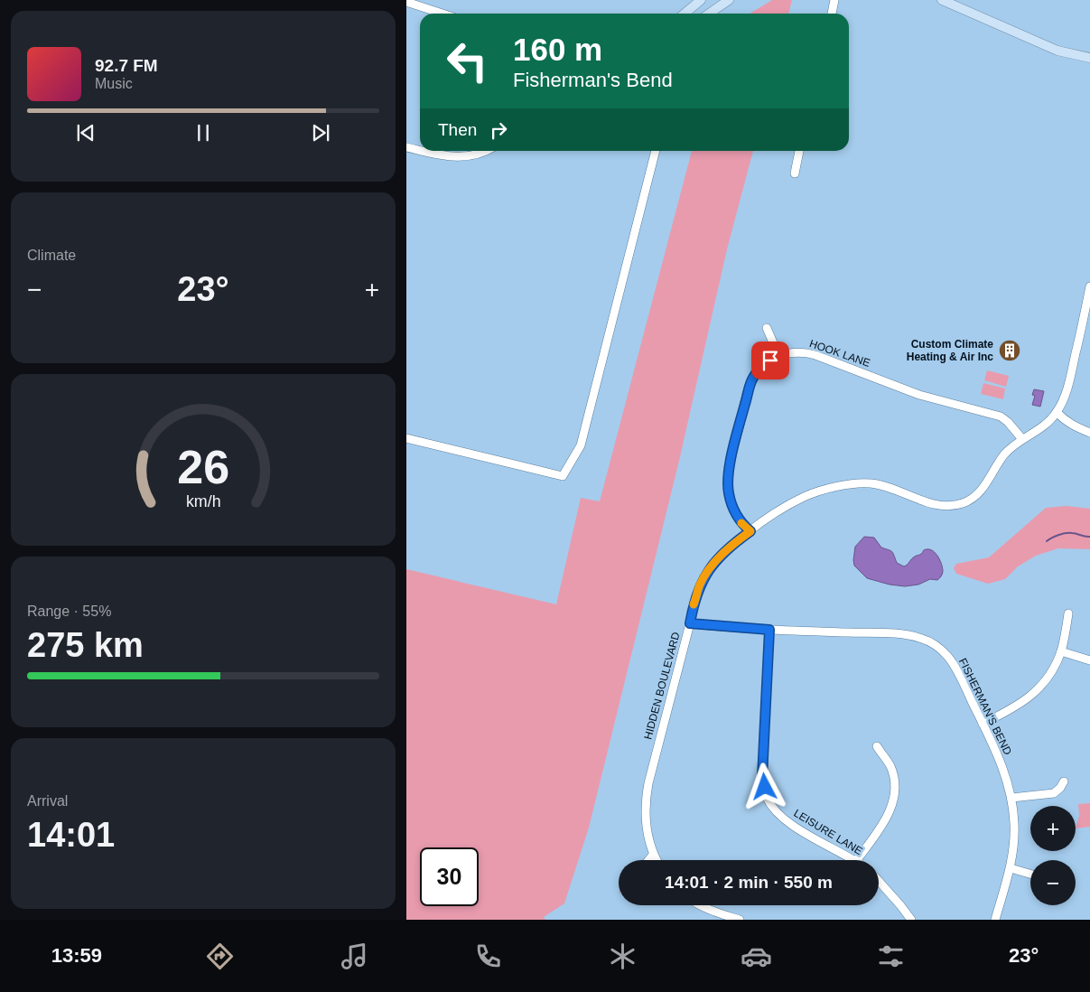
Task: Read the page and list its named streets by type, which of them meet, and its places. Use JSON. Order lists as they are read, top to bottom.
{
  "streets": {
    "street": [
      "HOOK LANE",
      "HIDDEN BOULEVARD",
      "FISHERMAN'S BEND",
      "LEISURE LANE"
    ]
  },
  "crossings": [
    ["HOOK LANE", "HIDDEN BOULEVARD"],
    ["HIDDEN BOULEVARD", "FISHERMAN'S BEND"],
    ["FISHERMAN'S BEND", "LEISURE LANE"]
  ],
  "places": {
    "building": ["Custom Climate Heating & Air Inc"]
  },
  "page": {
    "turn": ["160 m", "Fisherman's Bend"],
    "song": ["92.7 FM", "Music"],
    "then": "Then",
    "tile": [
      "Climate",
      ["Range · 55%", "275 km"],
      ["Arrival", "14:01"]
    ],
    "heat": ["−", "23°", "+"],
    "map_buttons": ["+", "−"],
    "limit": "30",
    "trip": "14:01 · 2 min · 550 m",
    "tabs": ["13:59", "23°"],
    "gauge": ["26", "km/h"]
  }
}
